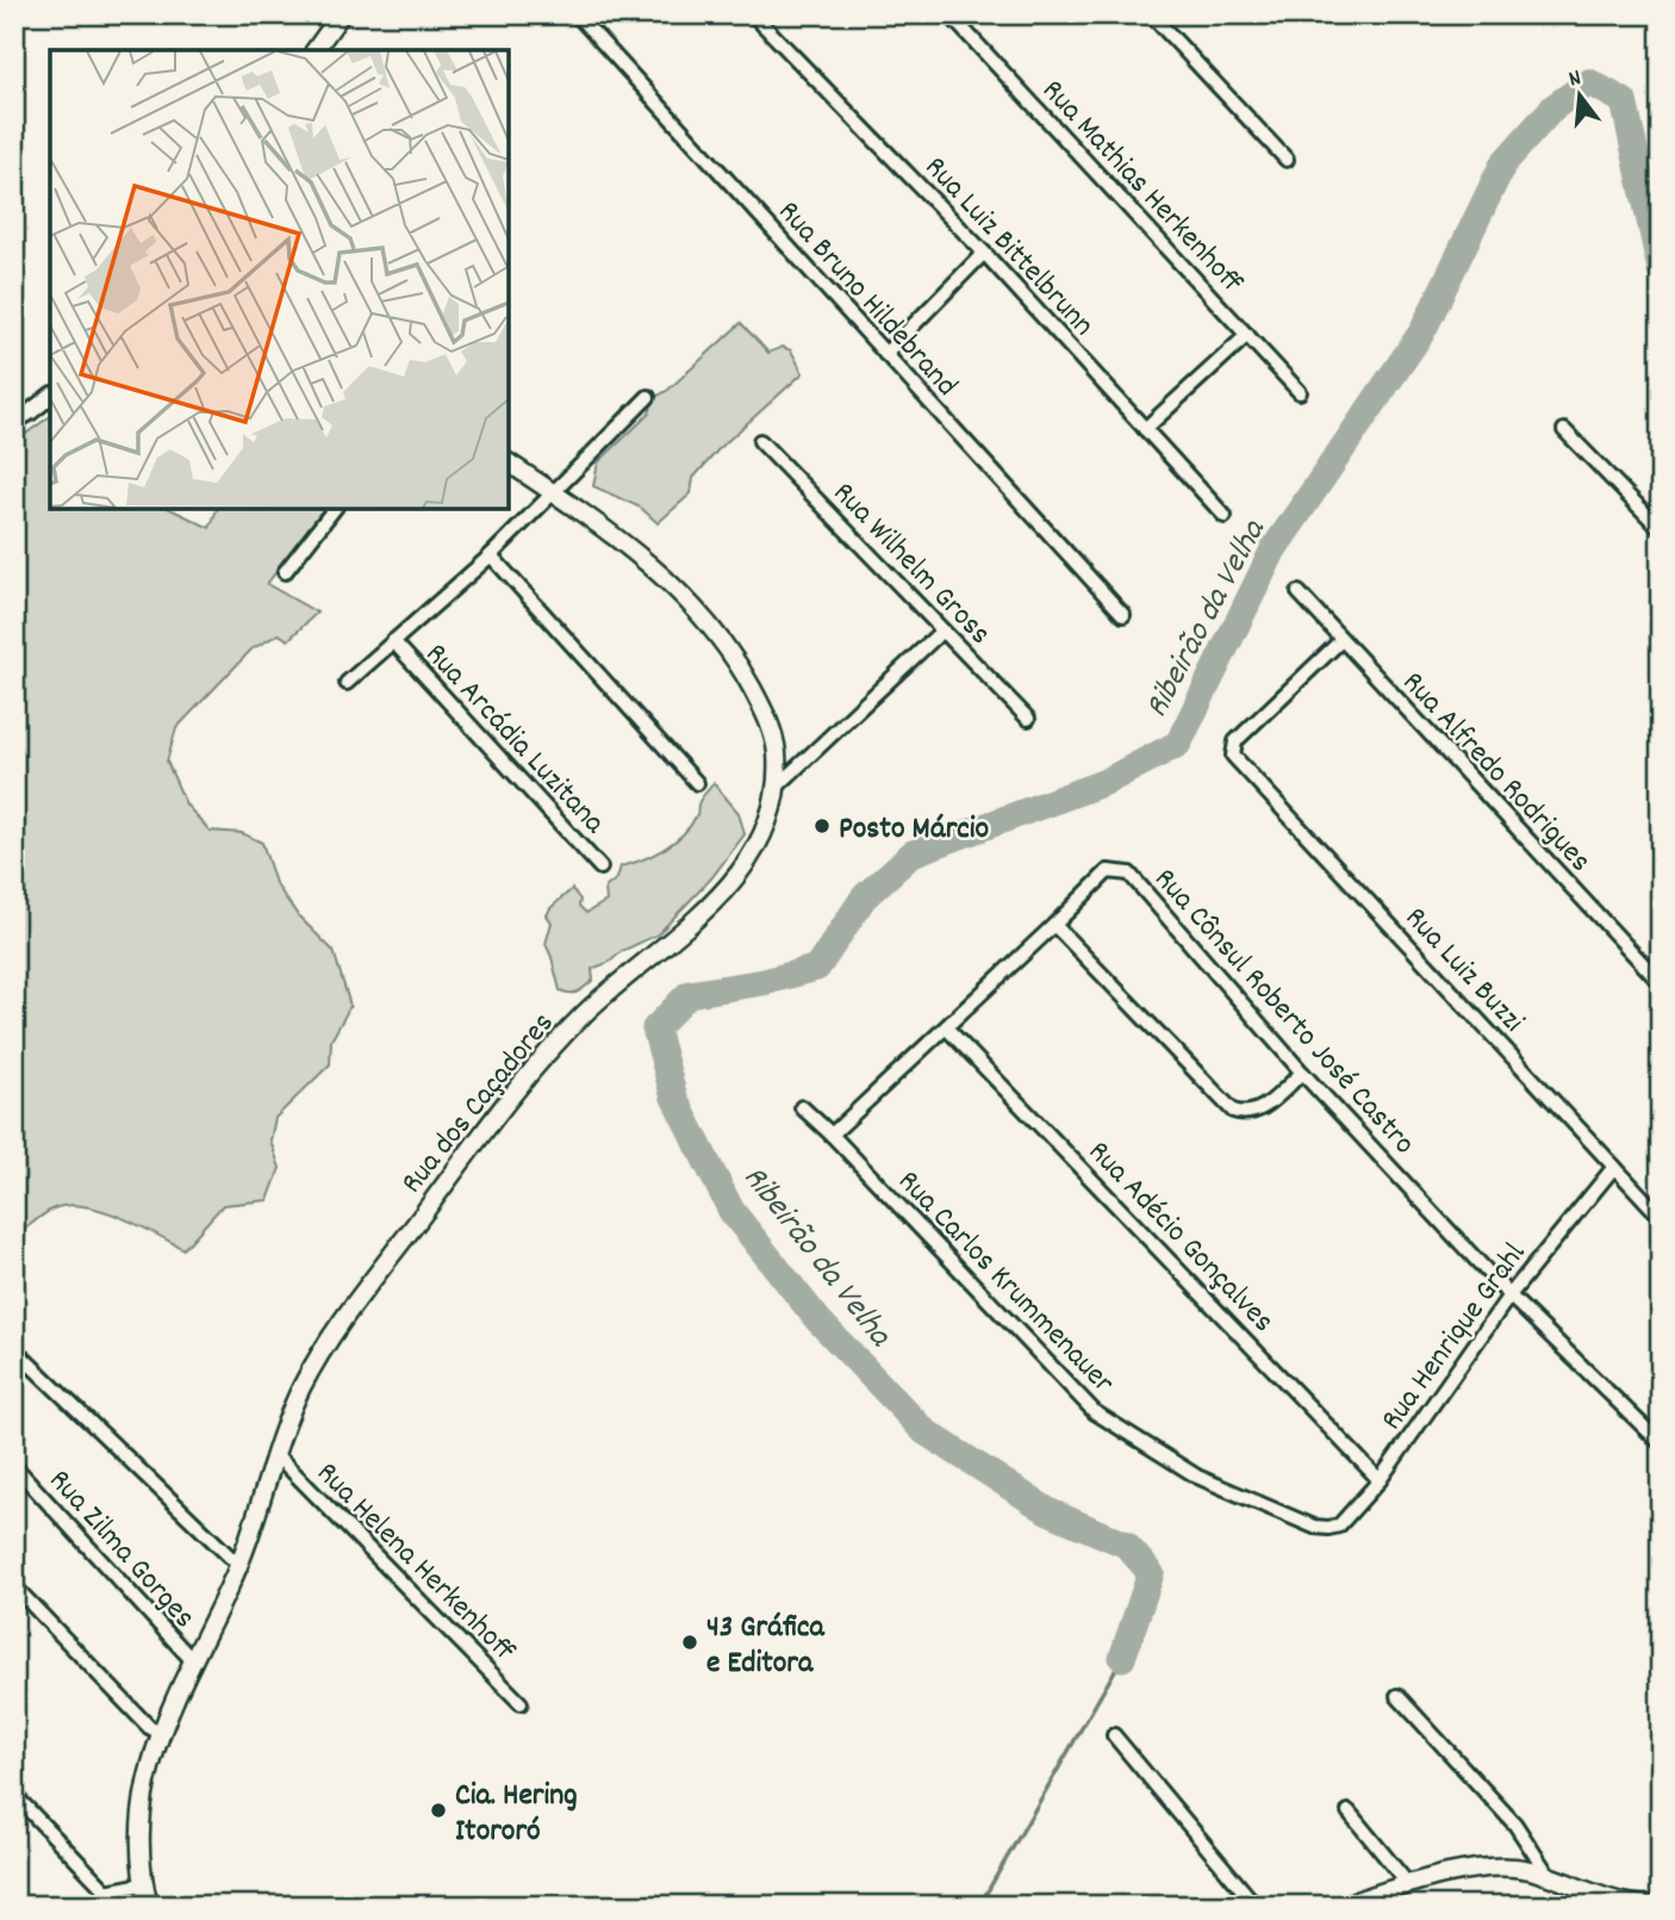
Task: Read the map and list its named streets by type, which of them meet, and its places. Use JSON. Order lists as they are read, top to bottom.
{
  "streets": {
    "main road": ["Rua dos Caçadores"],
    "street": [
      "Rua Mathias Herkenhoff",
      "Rua Luiz Bittelbrunn",
      "Rua Bruno Hildebrand",
      "Rua Wilhelm Gross",
      "Rua Arcádia Luzitana",
      "Rua Alfredo Rodrigues",
      "Rua Luiz Buzzi",
      "Rua Cônsul Roberto José Castro",
      "Rua Adécio Gonçalves",
      "Rua Carlos Krummenauer",
      "Rua Henrique Grahl",
      "Rua Zilma Gorges",
      "Rua Helena Herkenhoff"
    ]
  },
  "crossings": [
    ["Rua Alfredo Rodrigues", "Rua Luiz Buzzi"],
    ["Rua Luiz Buzzi", "Rua Henrique Grahl"],
    ["Rua Cônsul Roberto José Castro", "Rua Adécio Gonçalves"],
    ["Rua Cônsul Roberto José Castro", "Rua Carlos Krummenauer"],
    ["Rua Cônsul Roberto José Castro", "Rua Henrique Grahl"],
    ["Rua dos Caçadores", "Rua Zilma Gorges"],
    ["Rua dos Caçadores", "Rua Helena Herkenhoff"],
    ["Rua Adécio Gonçalves", "Rua Henrique Grahl"],
    ["Rua Carlos Krummenauer", "Rua Henrique Grahl"]
  ],
  "water": ["Ribeirão da Velha"],
  "places": ["Posto Márcio", "43 Gráfica e Editora", "Cia. Hering Itororó"],
  "north": "top"
}
